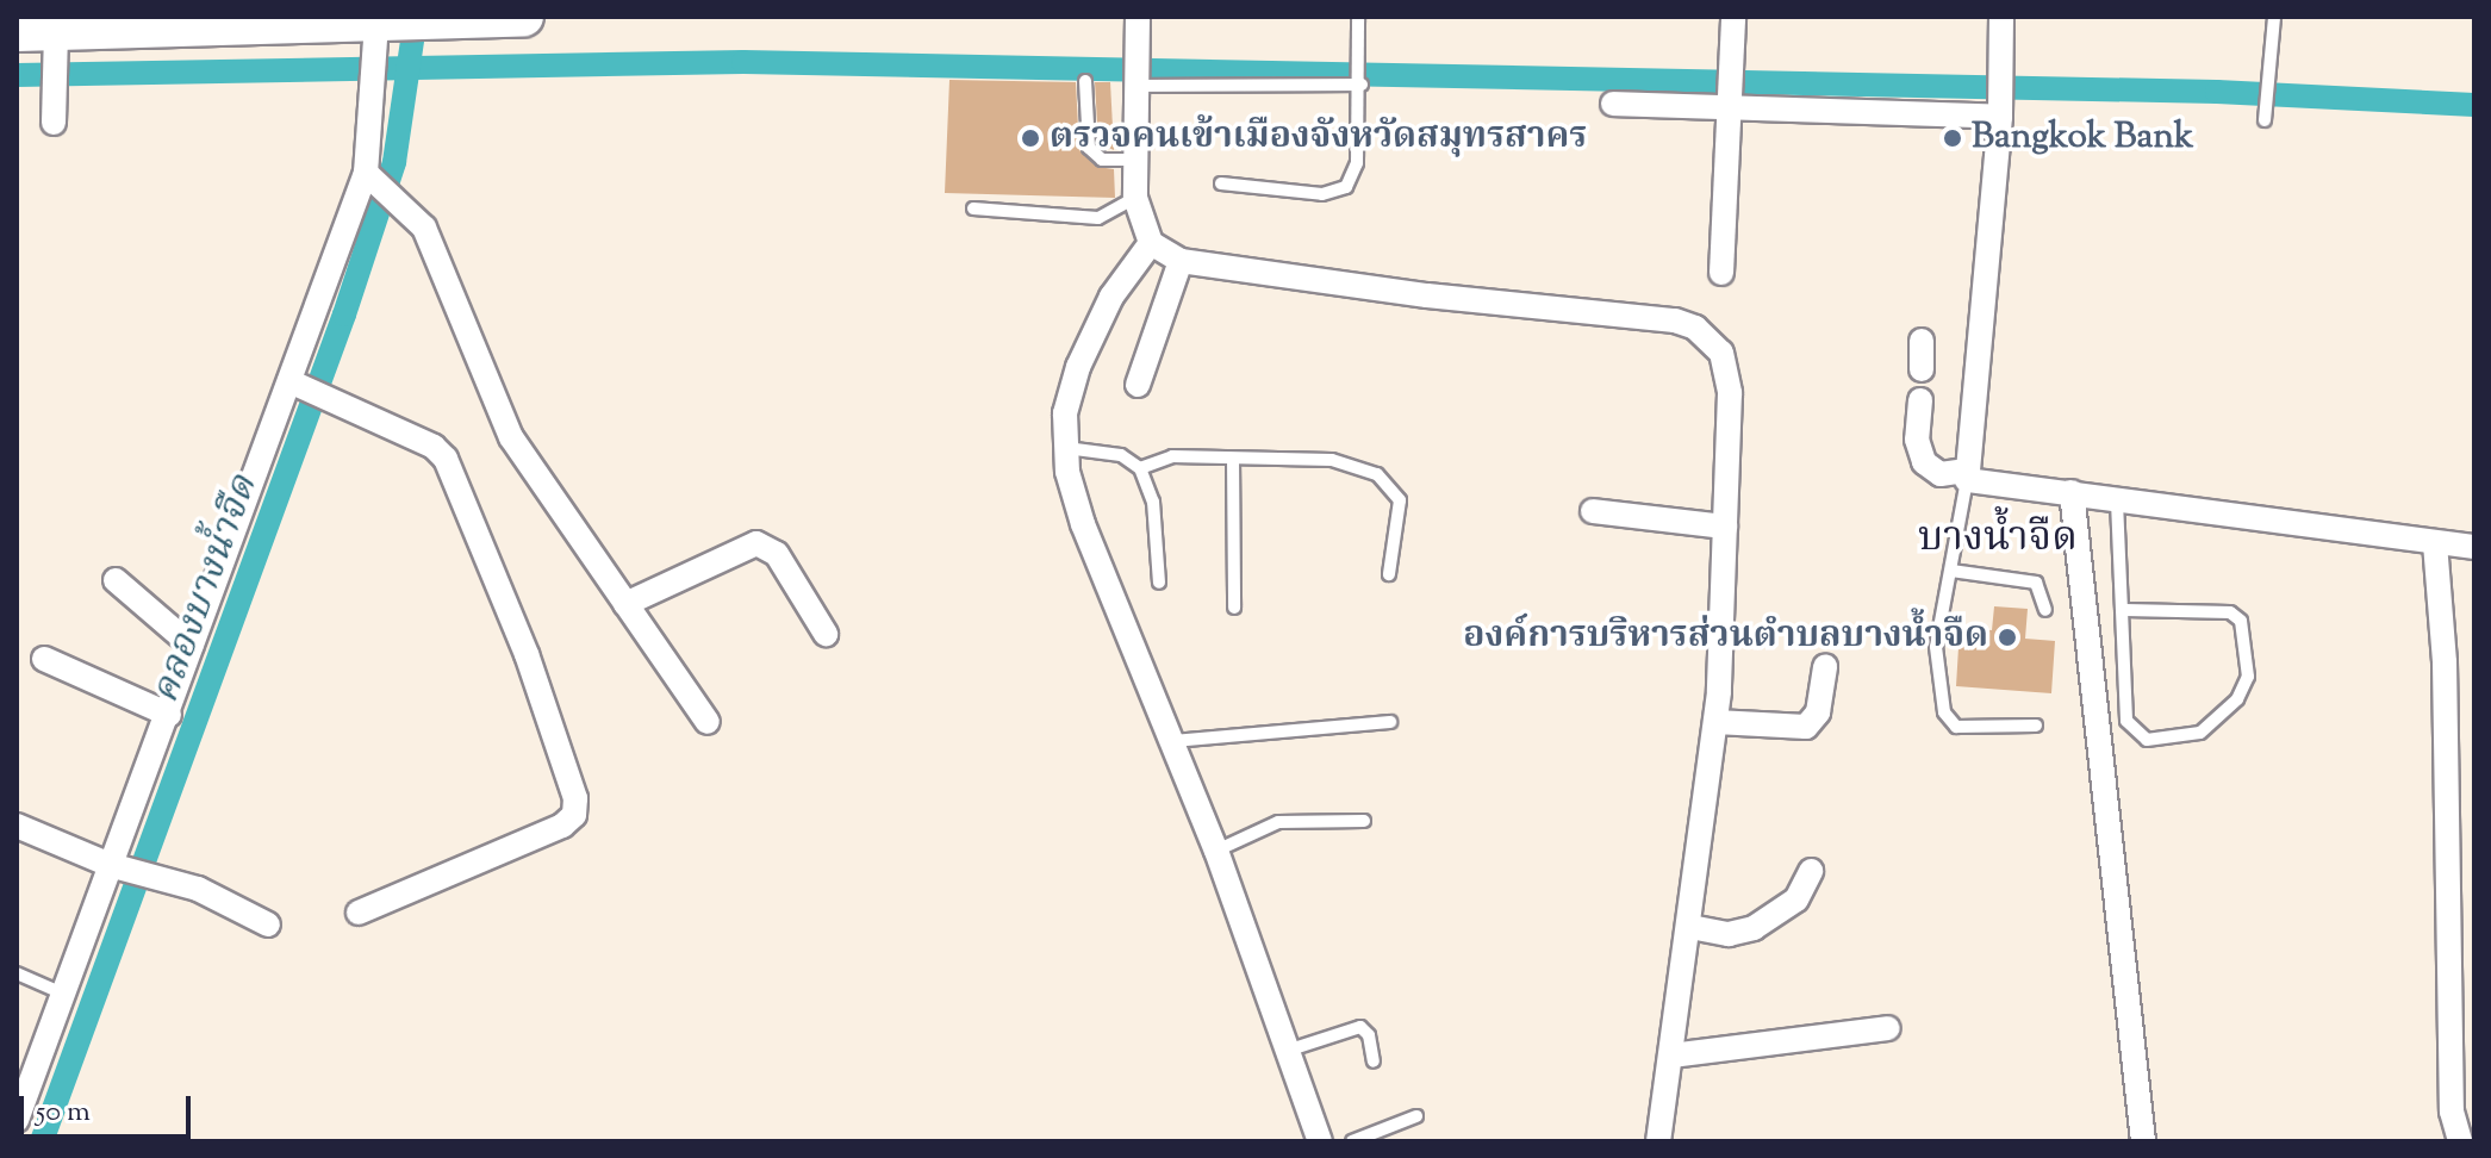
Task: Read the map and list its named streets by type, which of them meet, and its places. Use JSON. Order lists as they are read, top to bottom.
{
  "districts": ["บางน้ำจืด"],
  "water": ["คลองบางน้ำจืด"],
  "places": ["ตรวจคนเข้าเมืองจังหวัดสมุทรสาคร", "Bangkok Bank", "องค์การบริหารส่วนตำบลบางน้ำจืด"],
  "scale_bar": "50 m"
}
